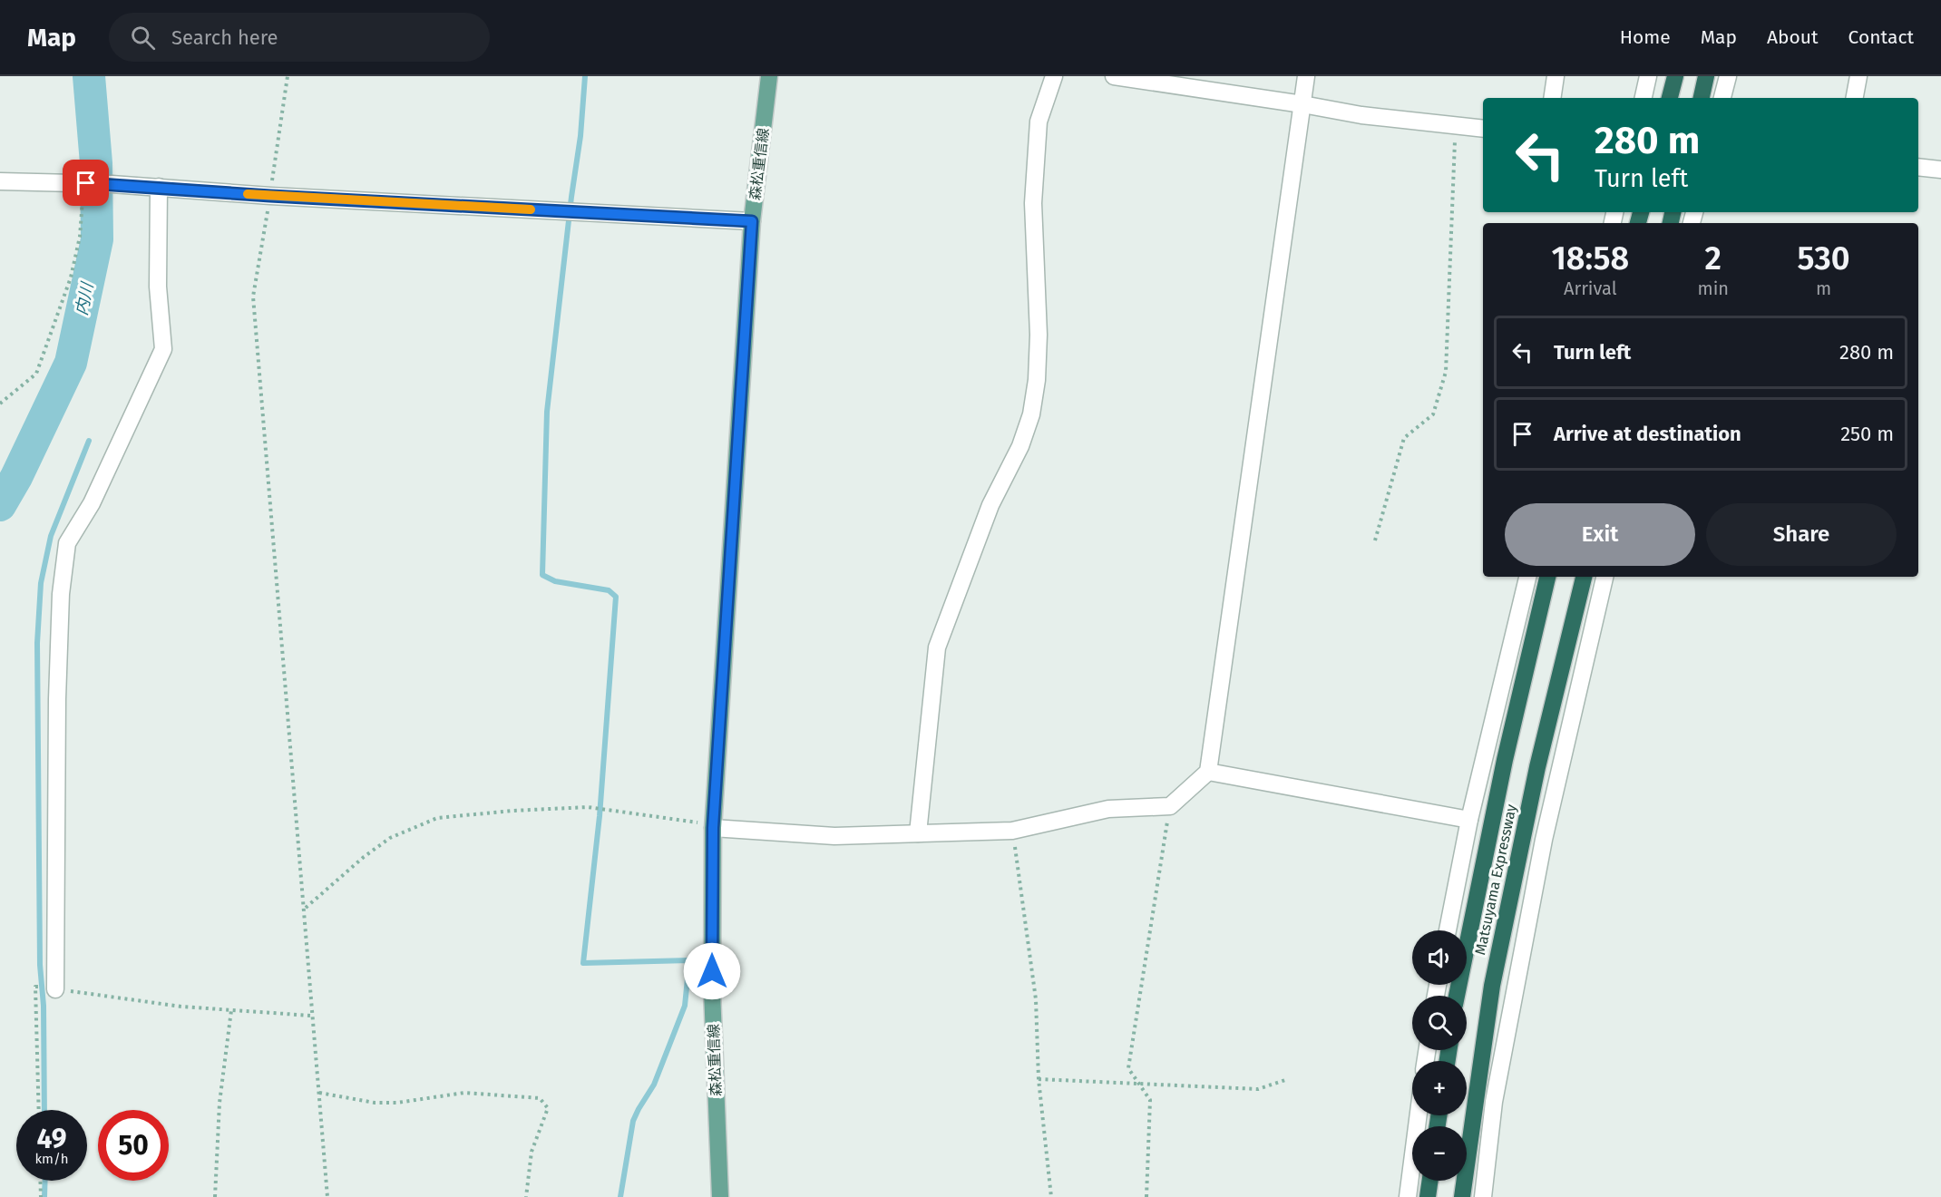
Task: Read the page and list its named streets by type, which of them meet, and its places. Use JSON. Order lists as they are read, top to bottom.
{
  "streets": {
    "highway": ["Matsuyama Expressway"],
    "main road": ["森松重信線"]
  },
  "water": ["内川"],
  "page": {
    "header": "Map",
    "search": "Search here",
    "nav": [
      "Home",
      "Map",
      "About",
      "Contact"
    ],
    "turn": ["280 m", "Turn left"],
    "eta": [
      "18:58",
      "Arrival",
      "2",
      "min",
      "530",
      "m"
    ],
    "list": [
      {
        "name": "Turn left",
        "value": "280 m"
      },
      {
        "name": "Arrive at destination",
        "value": "250 m"
      }
    ],
    "buttons": ["Exit", "Share"],
    "map_buttons": ["+", "−"],
    "speed": "49 km/h",
    "limit": "50"
  }
}
